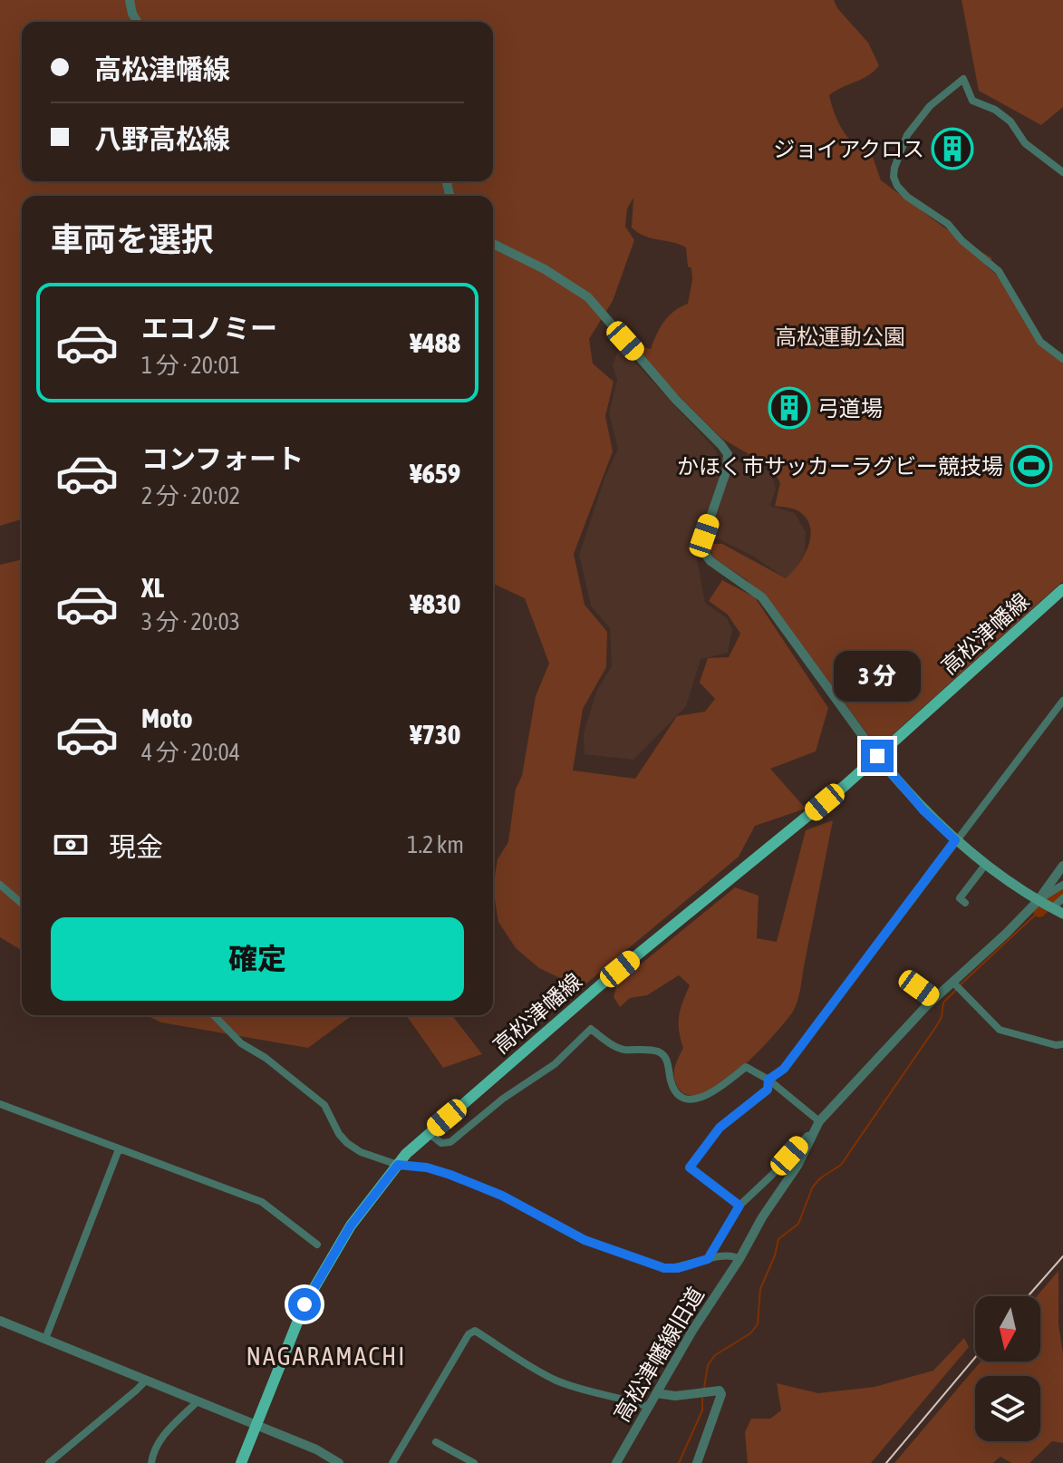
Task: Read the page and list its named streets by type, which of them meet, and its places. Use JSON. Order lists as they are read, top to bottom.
{
  "streets": {
    "main road": ["高松津幡線"],
    "street": ["高松津幡線旧道"]
  },
  "districts": ["NAGARAMACHI"],
  "parks": ["高松運動公園"],
  "places": {
    "building": ["ジョイアクロス", "弓道場"],
    "sports": ["かほく市サッカーラグビー競技場"]
  },
  "north": "bottom",
  "page": {
    "banner": ["高松津幡線", "八野高松線"],
    "heading": "車両を選択",
    "list": [
      {
        "name": "エコノミー",
        "note": "1 分 · 20:01",
        "value": "¥488"
      },
      {
        "name": "コンフォート",
        "note": "2 分 · 20:02",
        "value": "¥659"
      },
      {
        "name": "XL",
        "note": "3 分 · 20:03",
        "value": "¥830"
      },
      {
        "name": "Moto",
        "note": "4 分 · 20:04",
        "value": "¥730"
      }
    ],
    "bubble": "3 分",
    "pay": ["現金", "1.2 km"],
    "buttons": "確定"
  }
}
